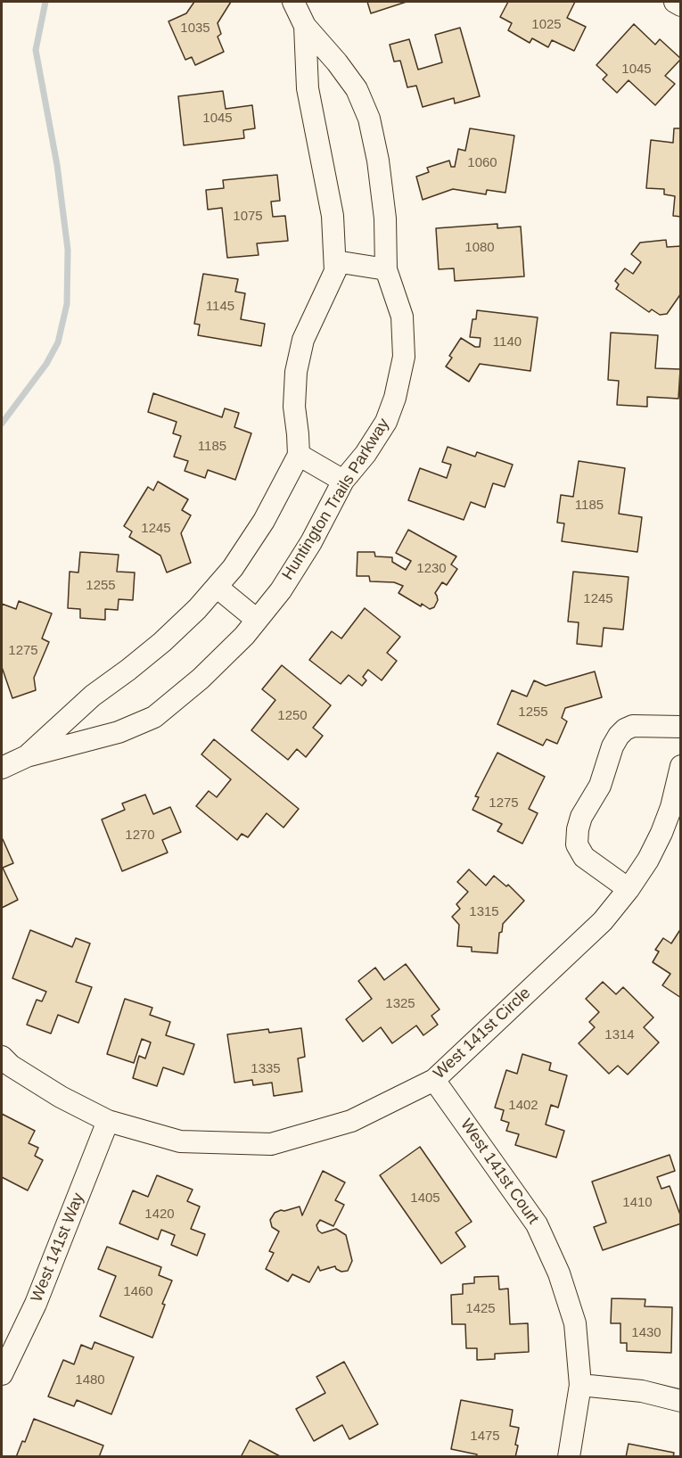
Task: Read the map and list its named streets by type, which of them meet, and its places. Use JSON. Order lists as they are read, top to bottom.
{
  "streets": {
    "street": [
      "Huntington Trails Parkway",
      "West 141st Circle",
      "West 141st Court",
      "West 141st Way"
    ]
  },
  "crossings": [
    ["West 141st Circle", "West 141st Court"],
    ["West 141st Circle", "West 141st Way"]
  ],
  "house_numbers": [
    "1025",
    "1035",
    "1045",
    "1045",
    "1060",
    "1075",
    "1080",
    "1145",
    "1140",
    "1185",
    "1185",
    "1245",
    "1230",
    "1255",
    "1245",
    "1275",
    "1255",
    "1250",
    "1275",
    "1270",
    "1315",
    "1325",
    "1314",
    "1335",
    "1402",
    "1405",
    "1410",
    "1420",
    "1460",
    "1425",
    "1430",
    "1480",
    "1475"
  ]
}
